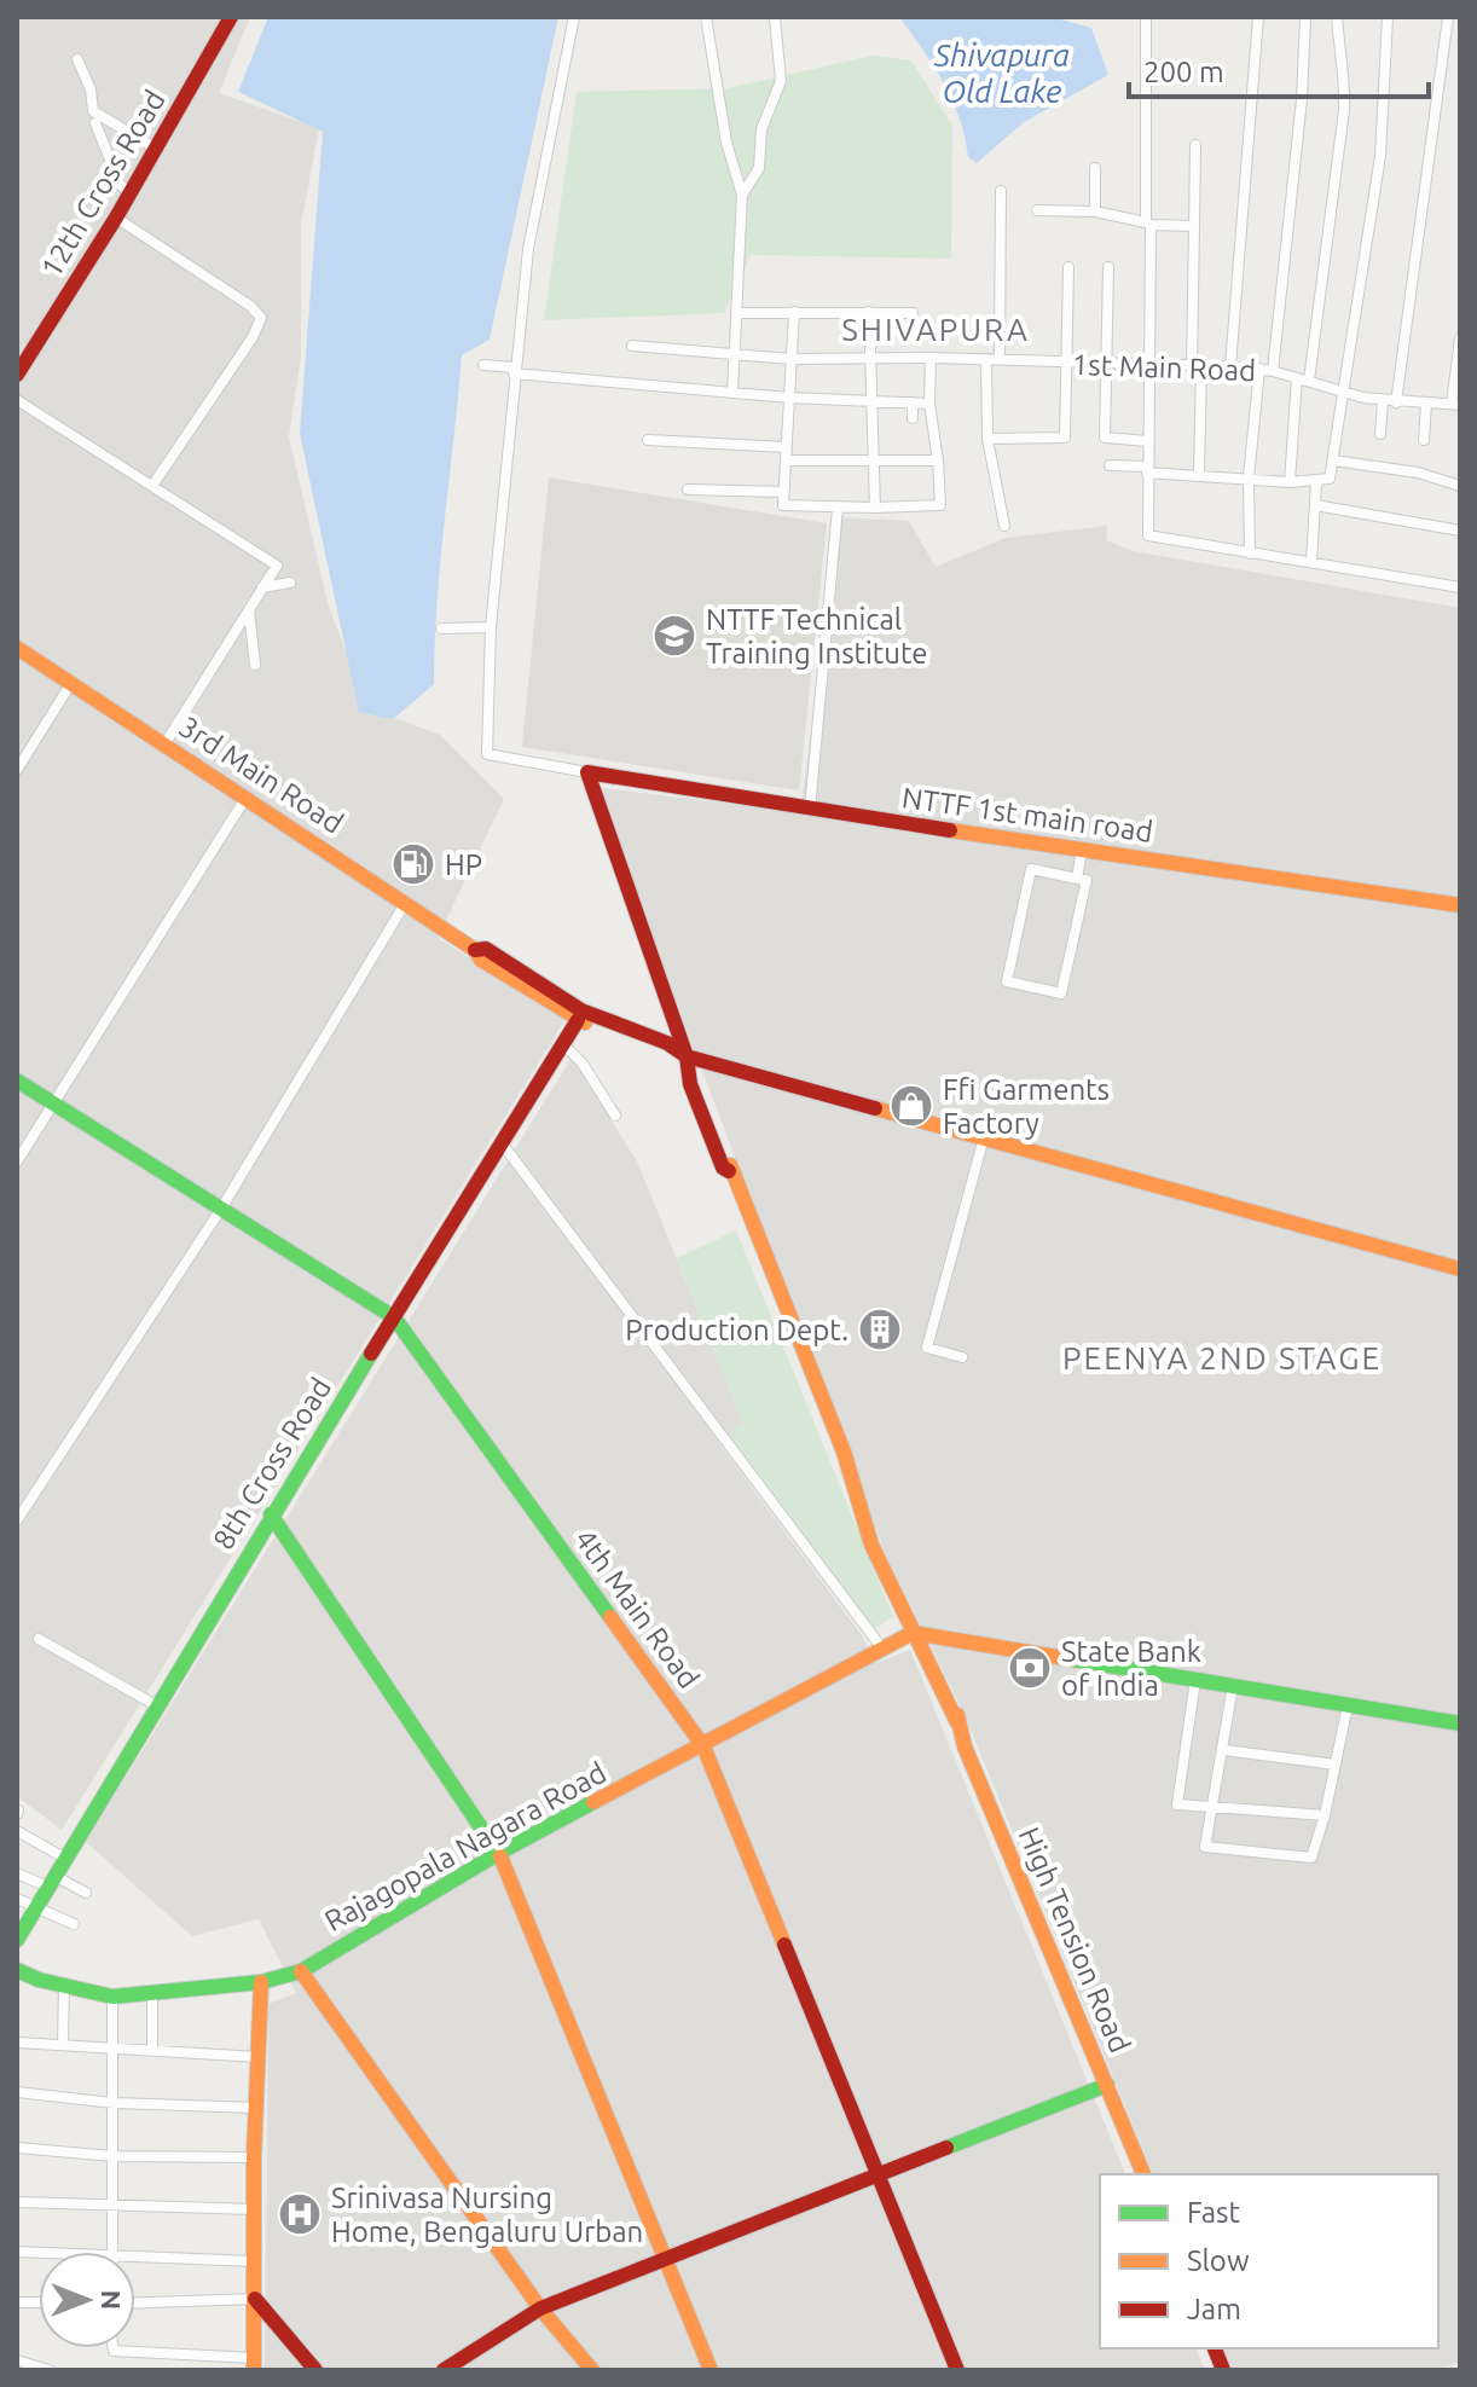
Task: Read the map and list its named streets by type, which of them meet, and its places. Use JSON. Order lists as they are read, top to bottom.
{
  "streets": {
    "street": [
      "12th Cross Road",
      "1st Main Road",
      "3rd Main Road",
      "NTTF 1st main road",
      "8th Cross Road",
      "4th Main Road",
      "Rajagopala Nagara Road",
      "High Tension Road"
    ]
  },
  "crossings": [
    ["3rd Main Road", "8th Cross Road"],
    ["3rd Main Road", "High Tension Road"],
    ["NTTF 1st main road", "High Tension Road"],
    ["8th Cross Road", "4th Main Road"],
    ["4th Main Road", "Rajagopala Nagara Road"],
    ["Rajagopala Nagara Road", "High Tension Road"]
  ],
  "districts": ["SHIVAPURA", "PEENYA 2ND STAGE"],
  "water": ["Shivapura Old Lake"],
  "places": {
    "school or university": ["NTTF Technical Training Institute"],
    "fuel station": ["HP"],
    "shop": ["Ffi Garments Factory"],
    "building": ["Production Dept."],
    "bank": ["State Bank of India"],
    "hospital": ["Srinivasa Nursing Home, Bengaluru Urban"]
  },
  "legend": ["Fast", "Slow", "Jam"],
  "scale_bar": "200 m",
  "north": "right"
}
